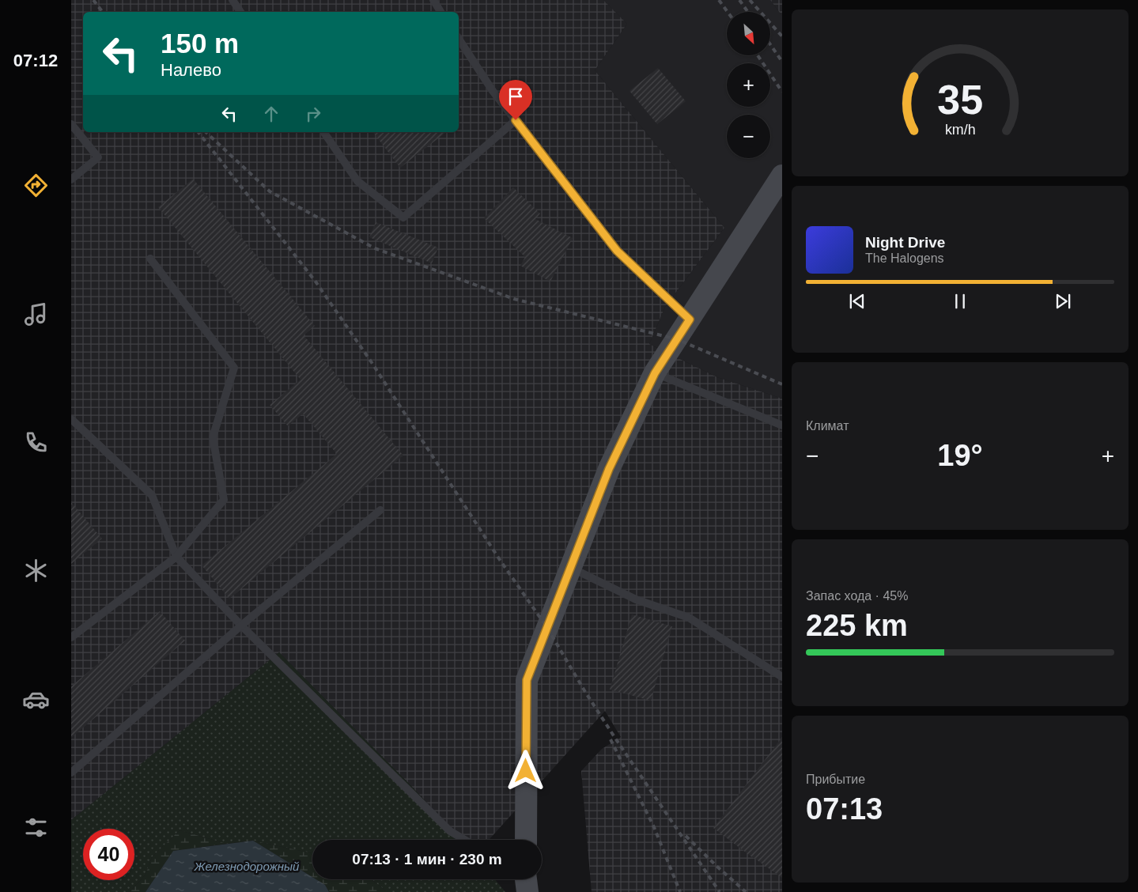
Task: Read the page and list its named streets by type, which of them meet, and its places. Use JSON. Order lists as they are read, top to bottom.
{
  "water": ["Железнодорожный"],
  "north": "bottom right",
  "page": {
    "tabs": "07:12",
    "map_buttons": ["+", "−"],
    "turn": ["150 m", "Налево"],
    "song": ["Night Drive", "The Halogens"],
    "tile": [
      "Климат",
      ["Запас хода · 45%", "225 km"],
      ["Прибытие", "07:13"]
    ],
    "heat": ["−", "19°", "+"],
    "limit": "40",
    "trip": "07:13 · 1 мин · 230 m",
    "gauge": ["35", "km/h"]
  }
}
